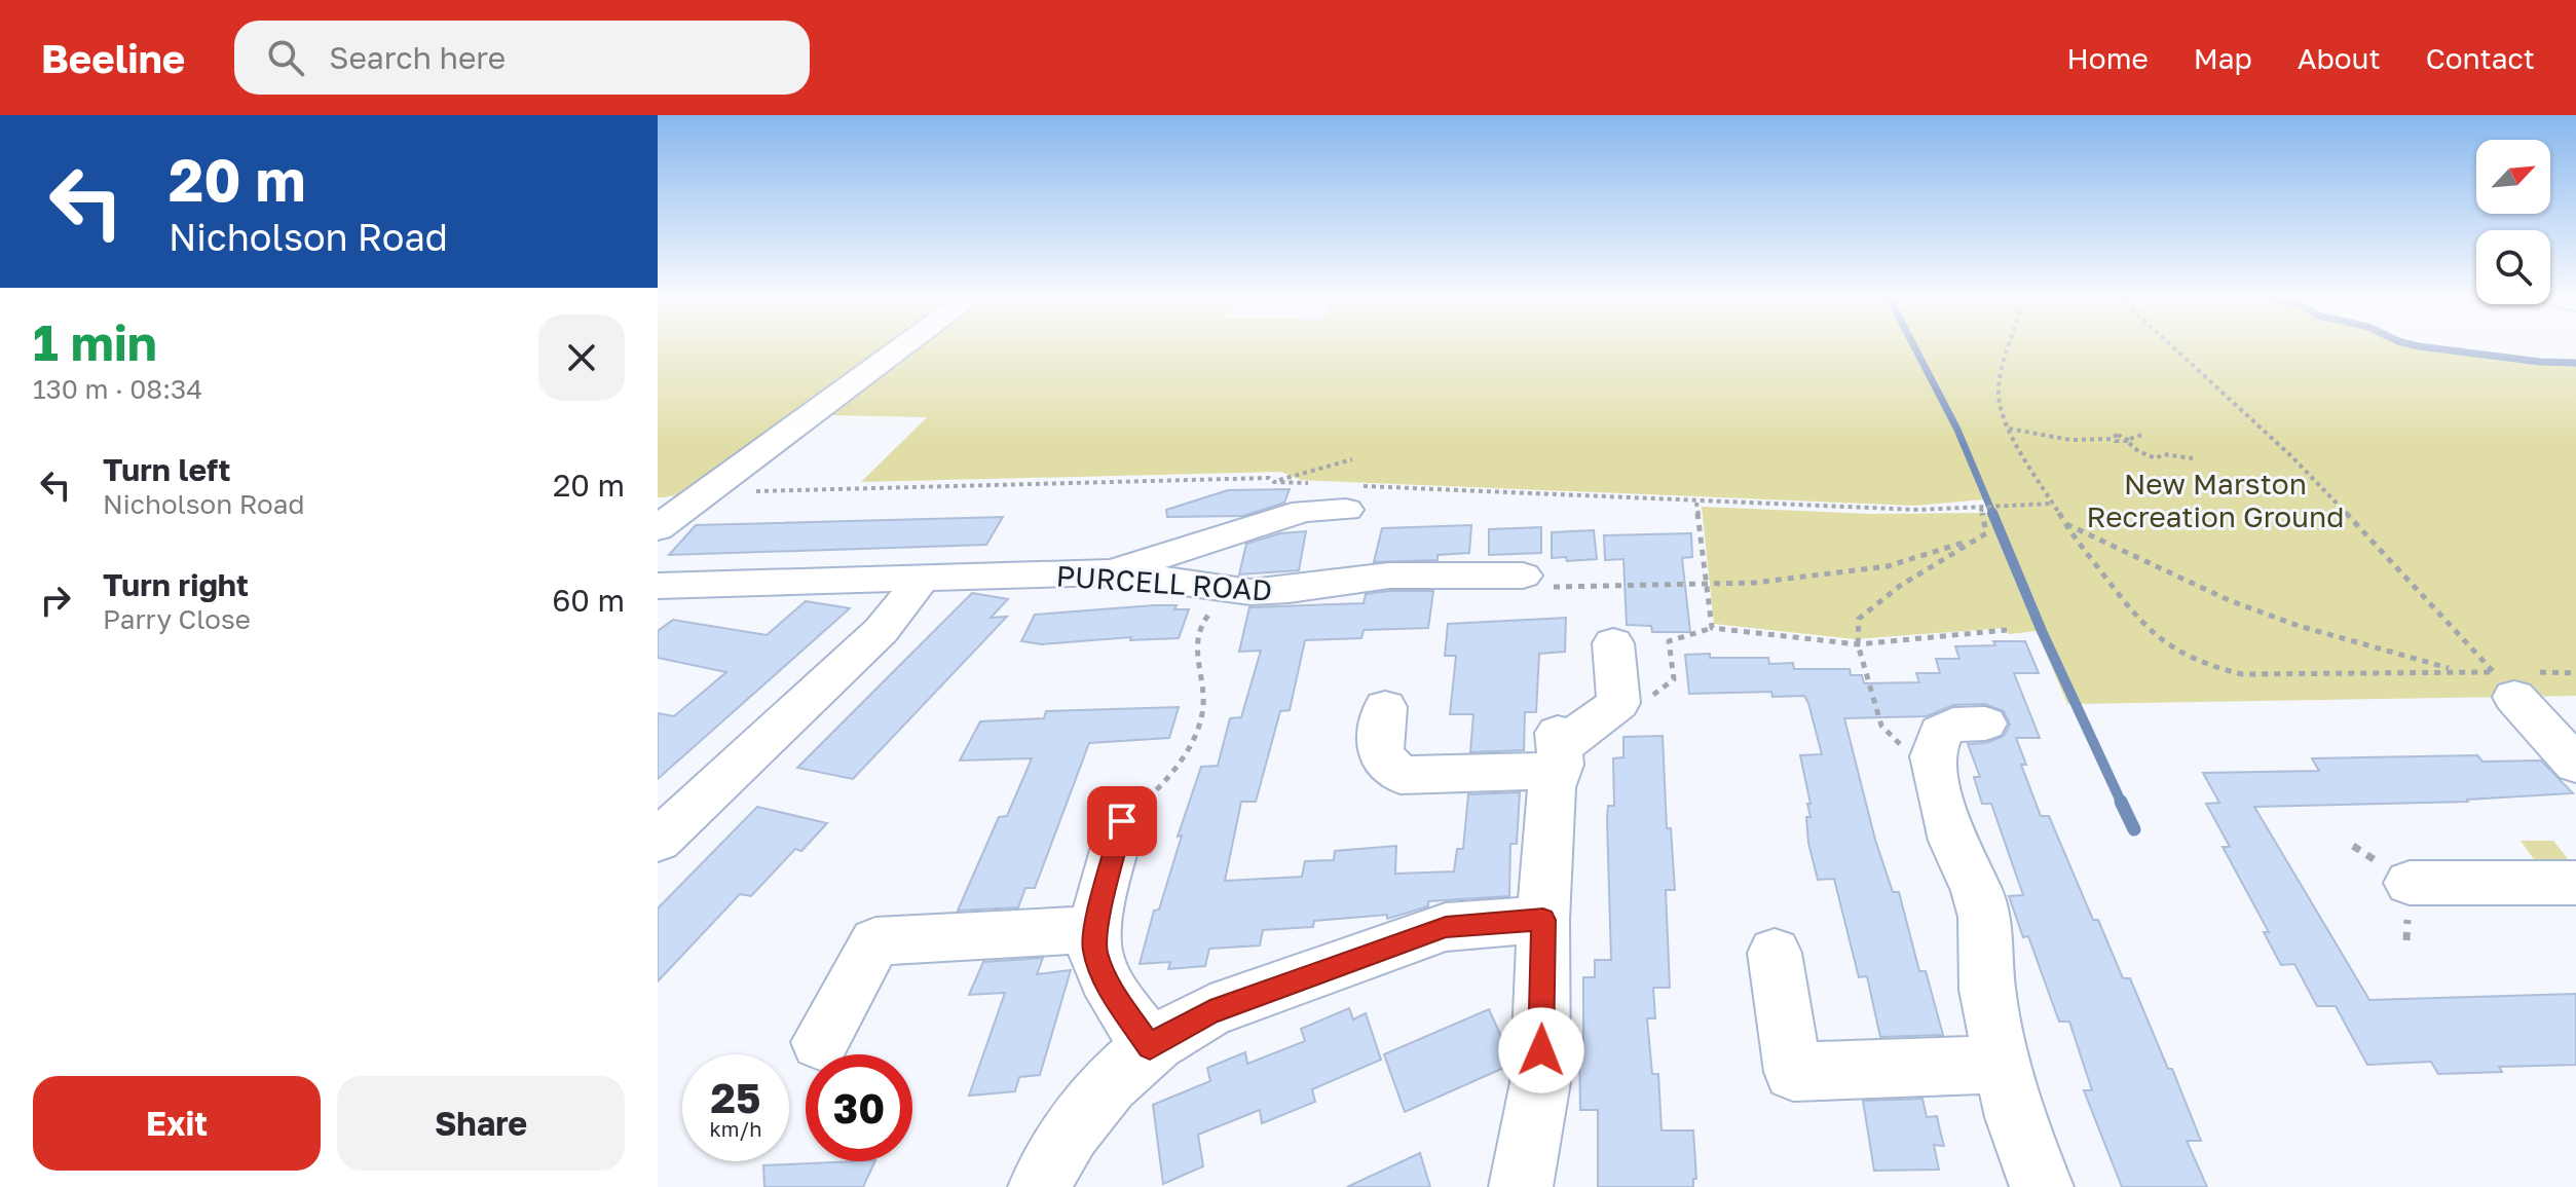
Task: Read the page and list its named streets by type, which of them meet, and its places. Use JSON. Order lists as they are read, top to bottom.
{
  "streets": {
    "street": ["PURCELL ROAD"]
  },
  "parks": ["New Marston Recreation Ground"],
  "north": "top right",
  "page": {
    "header": "Beeline",
    "search": "Search here",
    "nav": [
      "Home",
      "Map",
      "About",
      "Contact"
    ],
    "turn": ["20 m", "Nicholson Road"],
    "heading": ["1 min", "130 m · 08:34"],
    "list": [
      {
        "name": "Turn left",
        "note": "Nicholson Road",
        "value": "20 m"
      },
      {
        "name": "Turn right",
        "note": "Parry Close",
        "value": "60 m"
      }
    ],
    "speed": "25 km/h",
    "limit": "30",
    "buttons": ["Exit", "Share"]
  }
}
